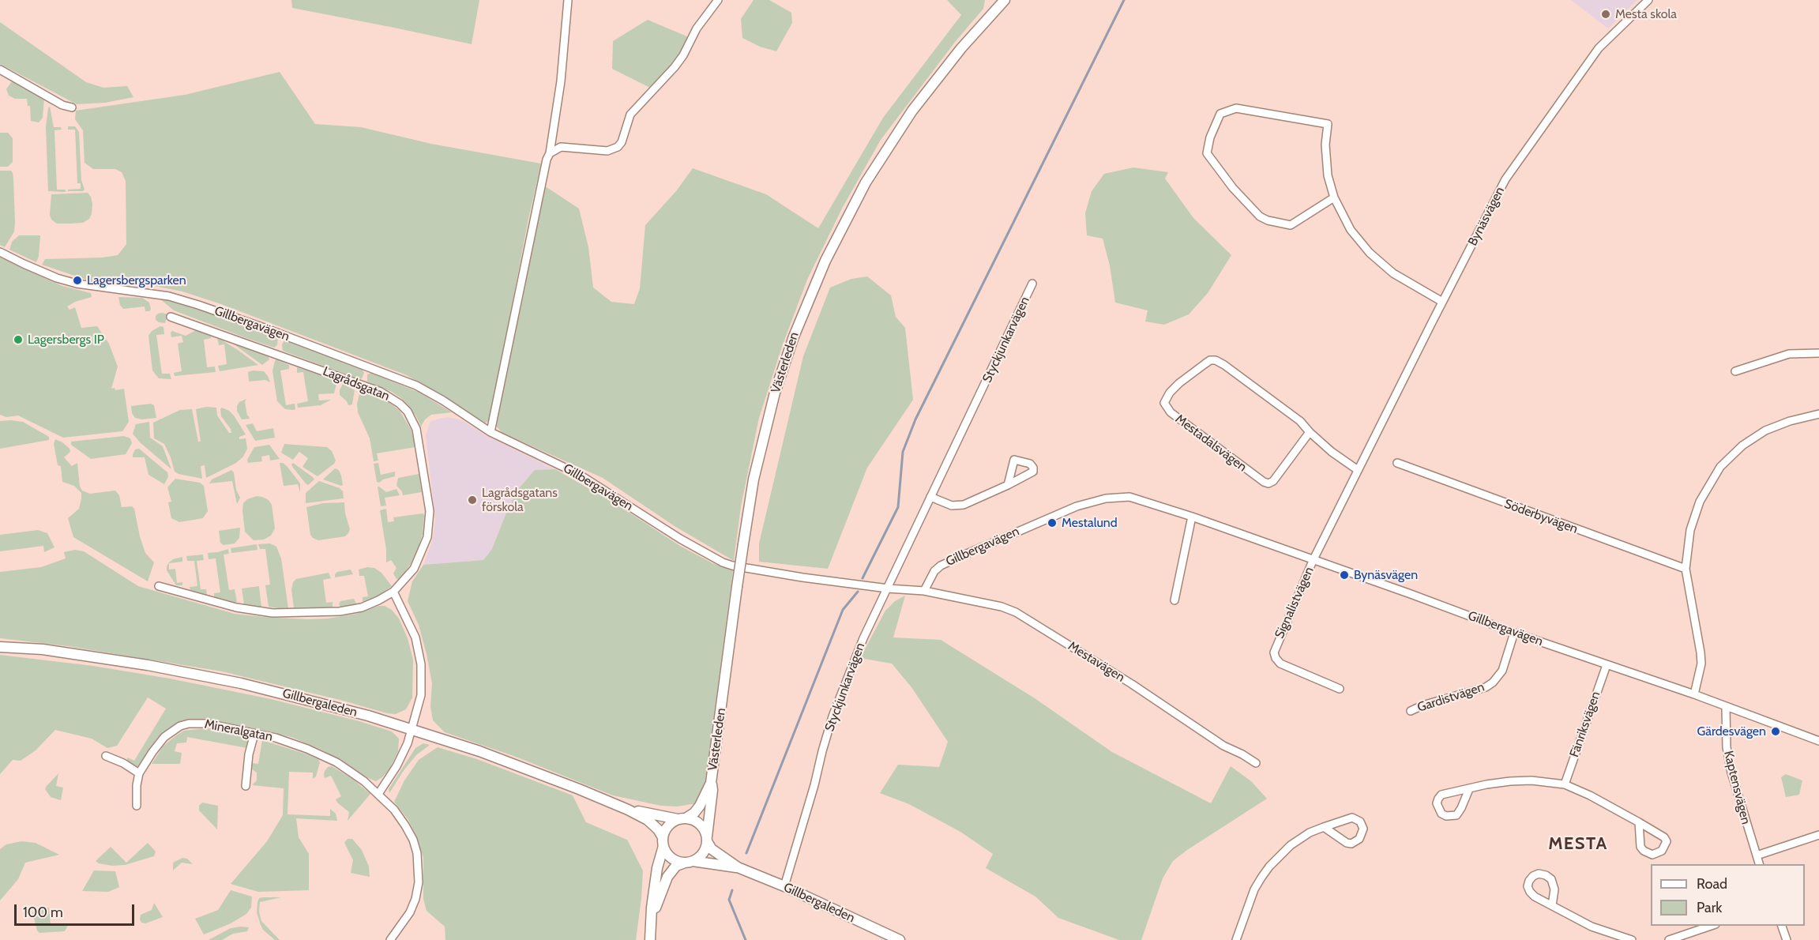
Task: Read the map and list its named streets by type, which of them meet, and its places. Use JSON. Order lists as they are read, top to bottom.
{
  "streets": {
    "main road": ["Västerleden", "Gillbergaleden"],
    "street": [
      "Bynäsvägen",
      "Gillbergavägen",
      "Styckjunkarvägen",
      "Lagrådsgatan",
      "Mestadalsvägen",
      "Söderbyvägen",
      "Signalistvägen",
      "Mestavägen",
      "Gardistvägen",
      "Fänriksvägen",
      "Mineralgatan",
      "Kaptensvägen"
    ]
  },
  "crossings": [
    ["Bynäsvägen", "Gillbergavägen"],
    ["Bynäsvägen", "Mestadalsvägen"],
    ["Bynäsvägen", "Signalistvägen"],
    ["Gillbergavägen", "Styckjunkarvägen"],
    ["Gillbergavägen", "Signalistvägen"],
    ["Gillbergavägen", "Mestavägen"],
    ["Gillbergavägen", "Gardistvägen"],
    ["Gillbergavägen", "Fänriksvägen"],
    ["Gillbergavägen", "Kaptensvägen"],
    ["Styckjunkarvägen", "Gillbergaleden"],
    ["Västerleden", "Gillbergaleden"]
  ],
  "districts": ["MESTA"],
  "places": [
    "Mesta skola",
    "Lagersbergsparken",
    "Lagersbergs IP",
    "Lagrådsgatans förskola",
    "Mestalund",
    "Bynäsvägen",
    "Gärdesvägen"
  ],
  "legend": ["Road", "Park"],
  "scale_bar": "100 m"
}
